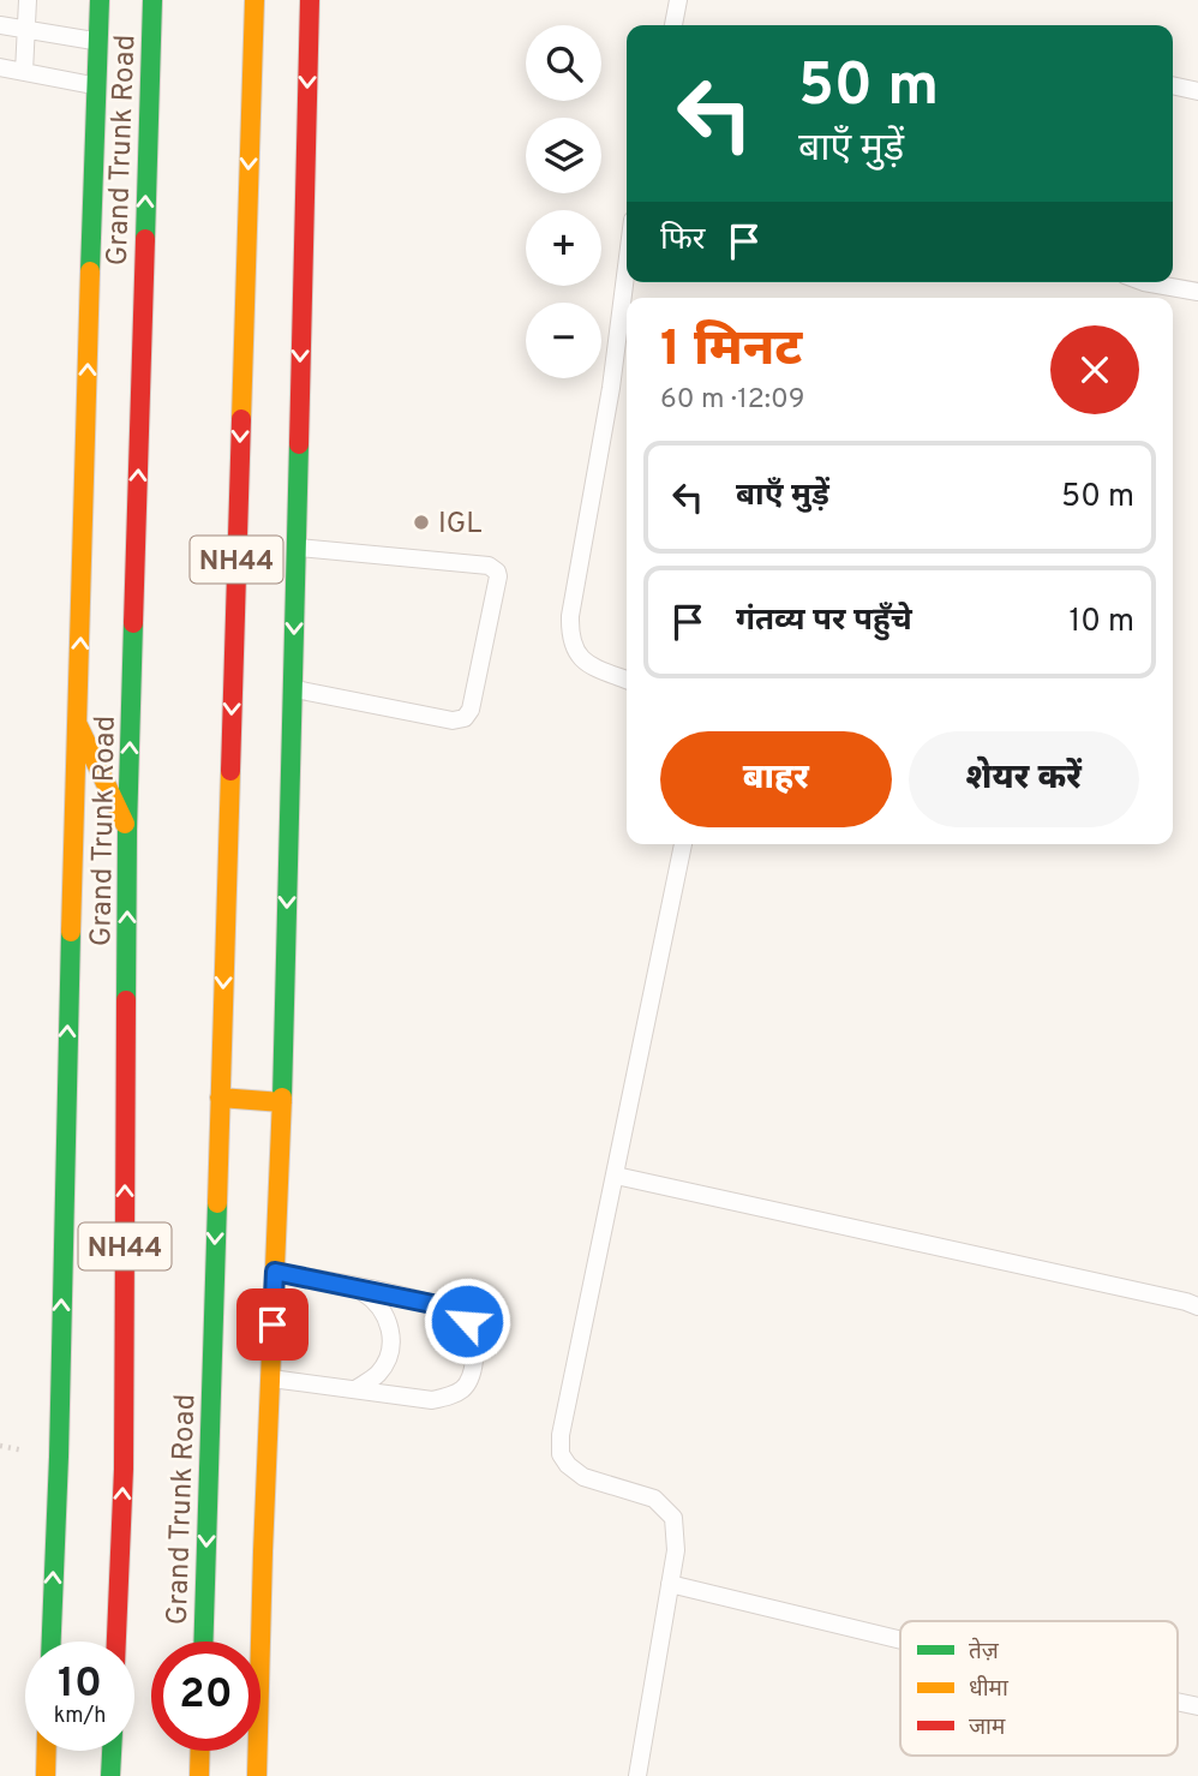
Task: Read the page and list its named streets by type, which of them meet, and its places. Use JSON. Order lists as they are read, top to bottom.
{
  "streets": {
    "main road": ["Grand Trunk Road", "NH44"]
  },
  "places": ["IGL"],
  "legend": ["तेज़", "धीमा", "जाम"],
  "page": {
    "map_buttons": ["+", "−"],
    "turn": ["50 m", "बाएँ मुड़ें"],
    "then": "फिर",
    "heading": ["1 मिनट", "60 m · 12:09"],
    "list": [
      {
        "name": "बाएँ मुड़ें",
        "value": "50 m"
      },
      {
        "name": "गंतव्य पर पहुँचे",
        "value": "10 m"
      }
    ],
    "buttons": ["बाहर", "शेयर करें"],
    "speed": "10 km/h",
    "limit": "20"
  }
}
